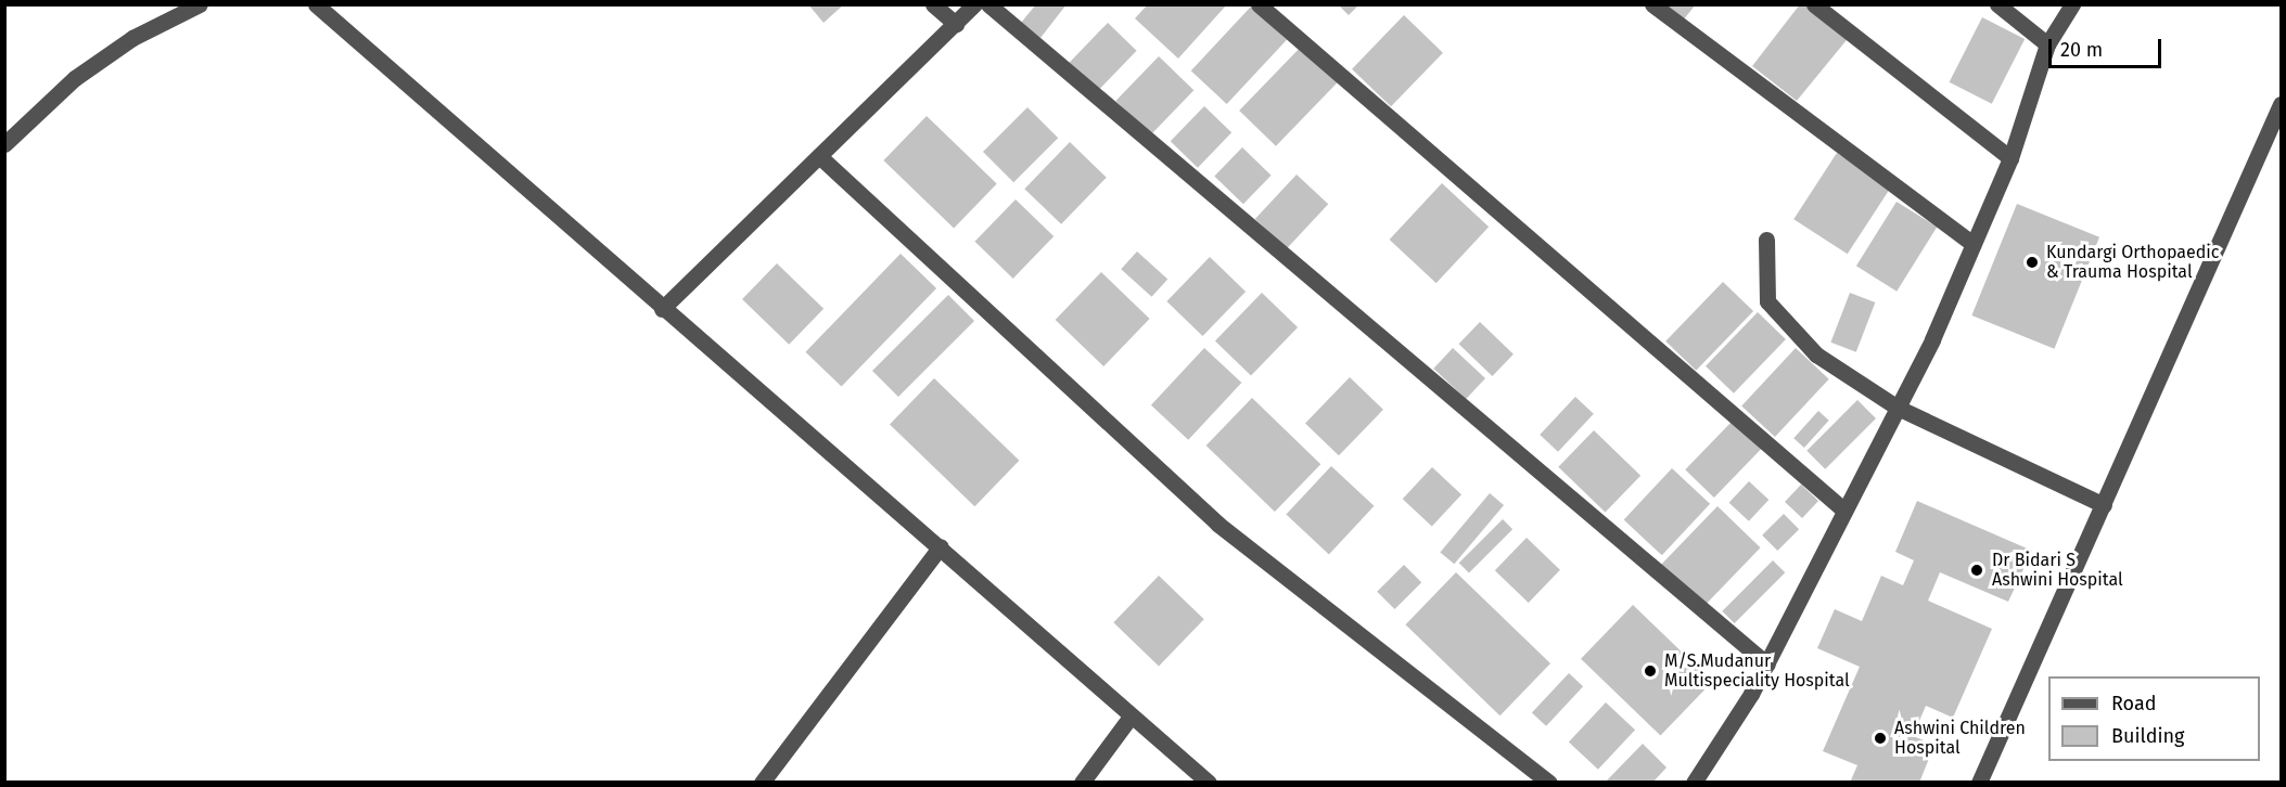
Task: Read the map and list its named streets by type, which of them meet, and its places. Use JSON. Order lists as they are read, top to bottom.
{
  "places": [
    "Kundargi Orthopaedic & Trauma Hospital",
    "Dr Bidari S Ashwini Hospital",
    "M/S.Mudanur Multispeciality Hospital",
    "Ashwini Children Hospital"
  ],
  "legend": ["Road", "Building"],
  "scale_bar": "20 m"
}
